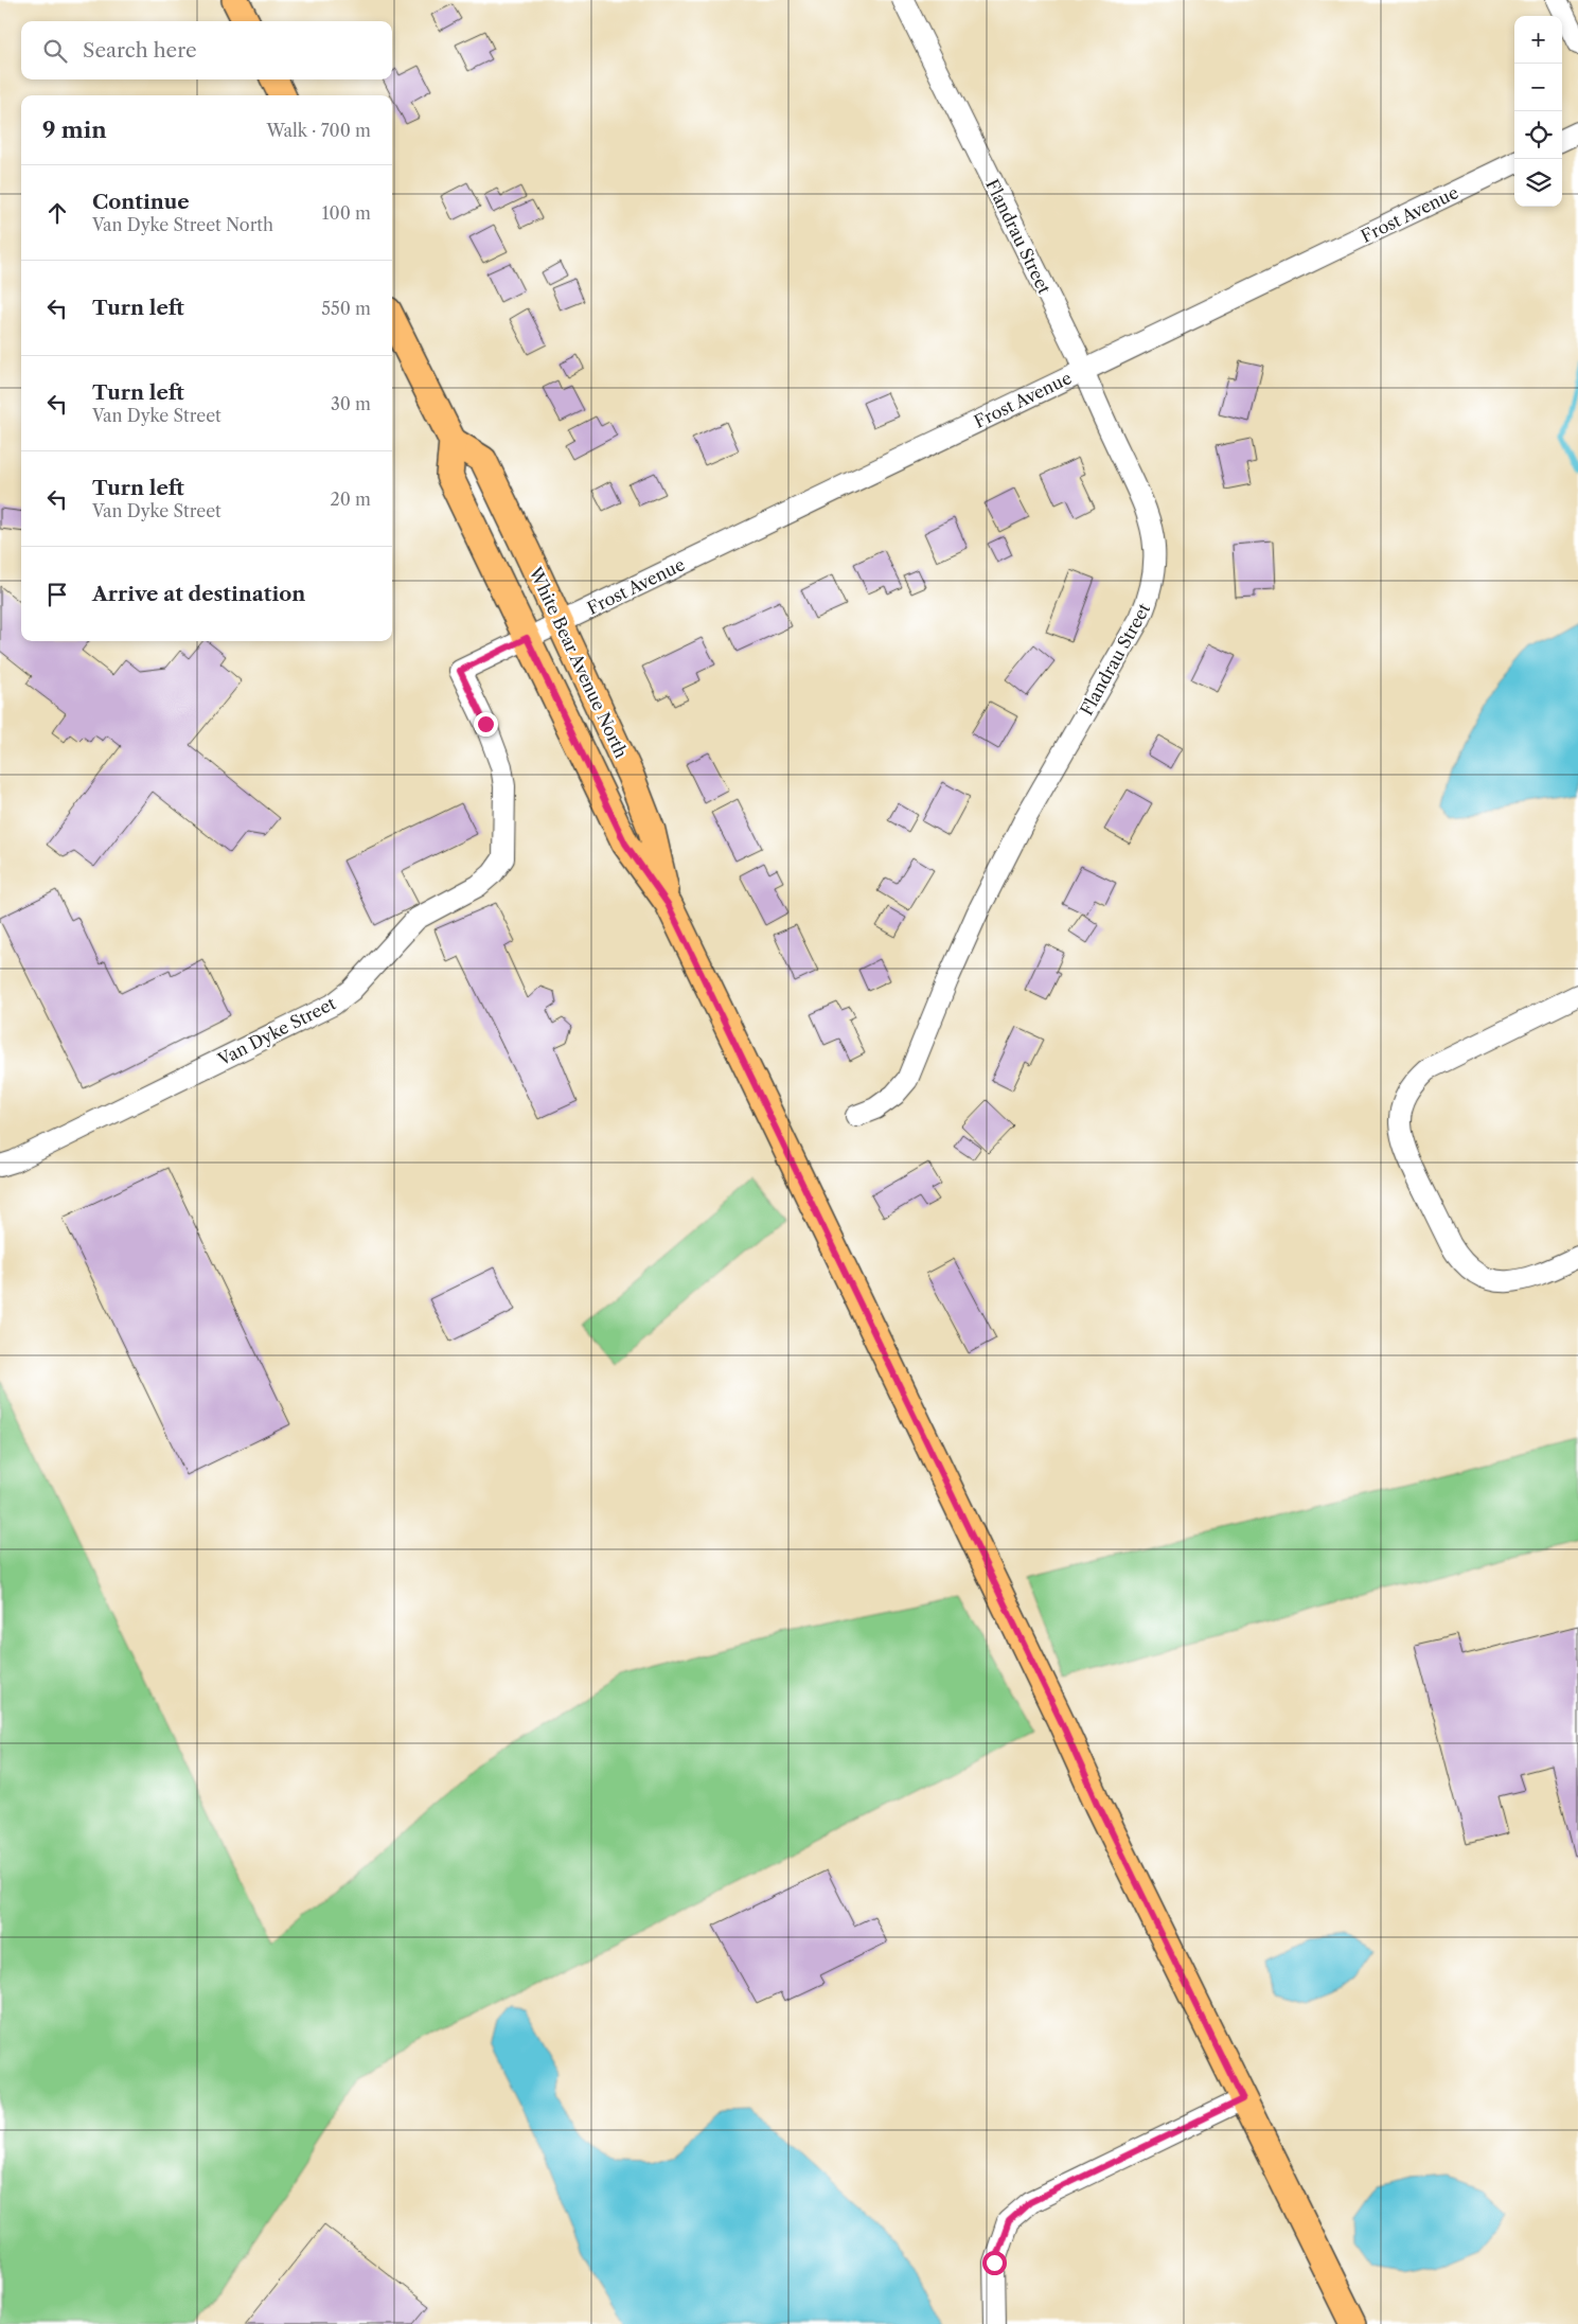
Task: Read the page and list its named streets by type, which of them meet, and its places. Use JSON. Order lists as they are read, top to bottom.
{
  "streets": {
    "main road": ["White Bear Avenue North"],
    "street": ["Frost Avenue", "Flandrau Street", "Van Dyke Street"]
  },
  "crossings": [
    ["Frost Avenue", "Flandrau Street"],
    ["Frost Avenue", "White Bear Avenue North"],
    ["Frost Avenue", "Van Dyke Street"],
    ["White Bear Avenue North", "Van Dyke Street"]
  ],
  "page": {
    "map_buttons": ["+", "−"],
    "search": "Search here",
    "heading": ["9 min", "Walk · 700 m"],
    "list": [
      ["Continue", "Van Dyke Street North", "100 m"],
      ["Turn left", "550 m"],
      ["Turn left", "Van Dyke Street", "30 m"],
      ["Turn left", "Van Dyke Street", "20 m"],
      "Arrive at destination"
    ]
  }
}
